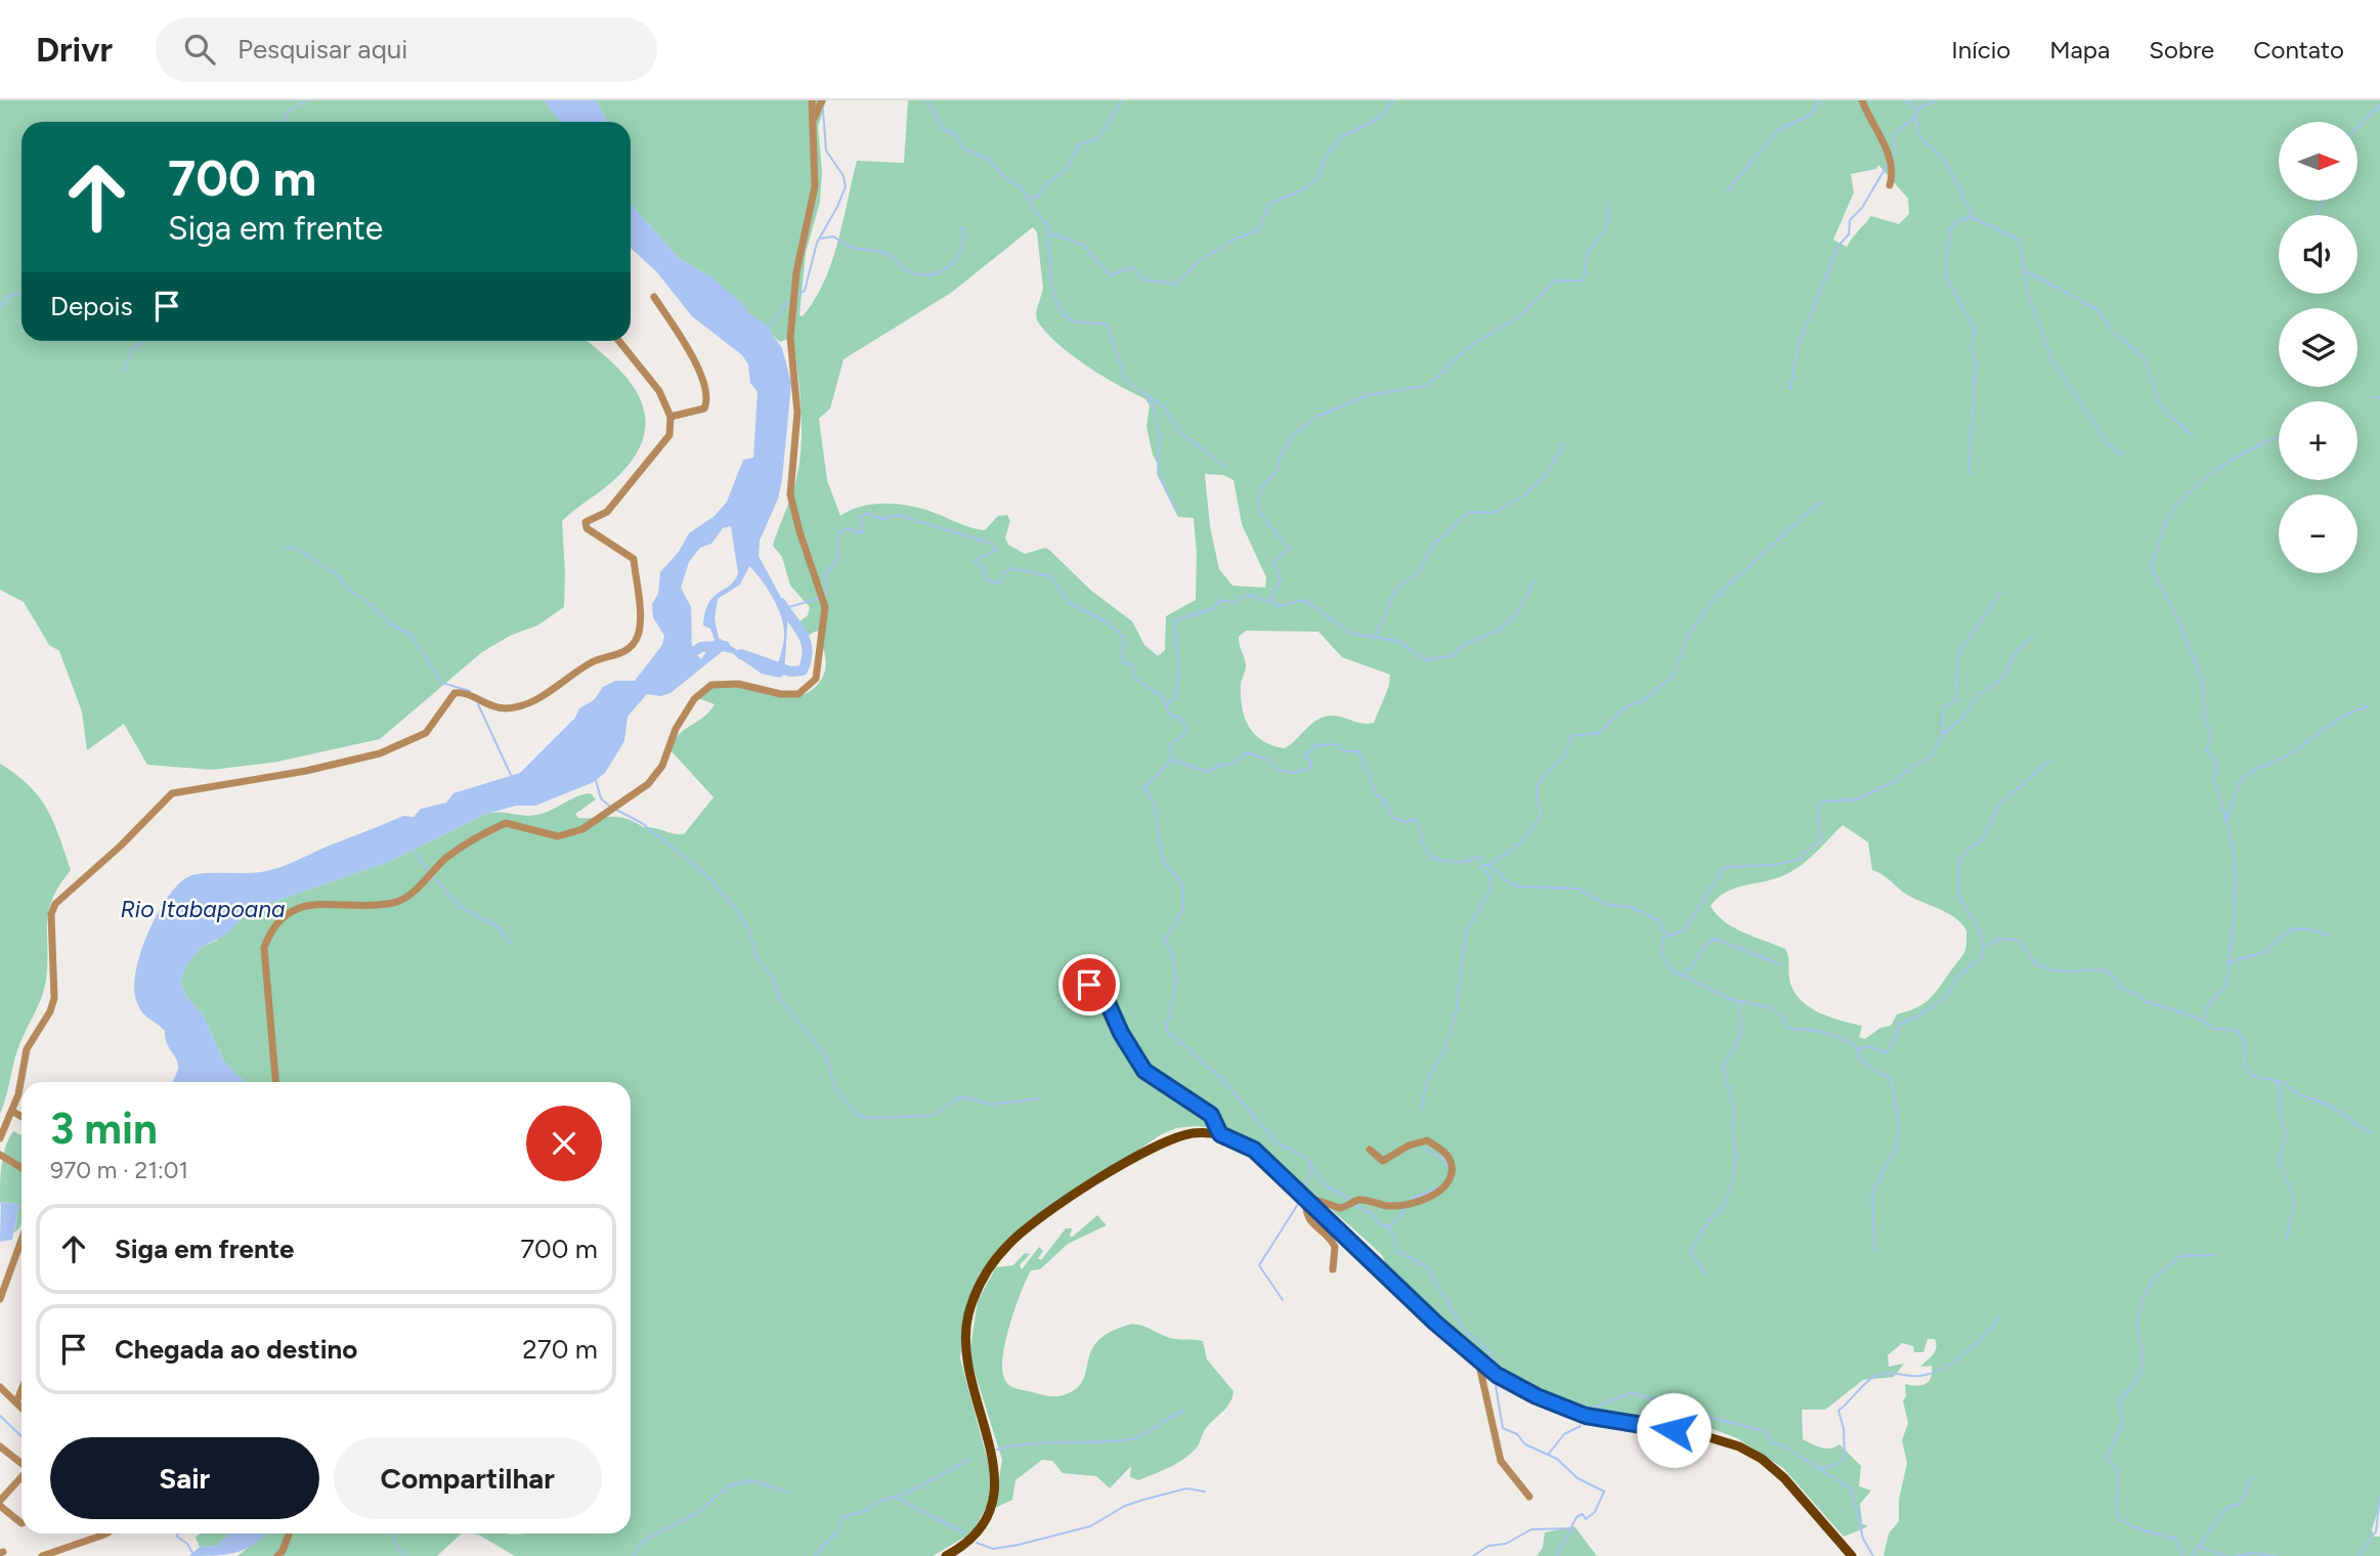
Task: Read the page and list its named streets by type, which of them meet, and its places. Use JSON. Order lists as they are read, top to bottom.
{
  "water": ["Rio Itabapoana"],
  "north": "right",
  "page": {
    "header": "Drivr",
    "search": "Pesquisar aqui",
    "nav": [
      "Início",
      "Mapa",
      "Sobre",
      "Contato"
    ],
    "map_buttons": ["+", "−"],
    "turn": ["700 m", "Siga em frente"],
    "then": "Depois",
    "heading": ["3 min", "970 m · 21:01"],
    "list": [
      {
        "name": "Siga em frente",
        "value": "700 m"
      },
      {
        "name": "Chegada ao destino",
        "value": "270 m"
      }
    ],
    "buttons": ["Sair", "Compartilhar"]
  }
}
